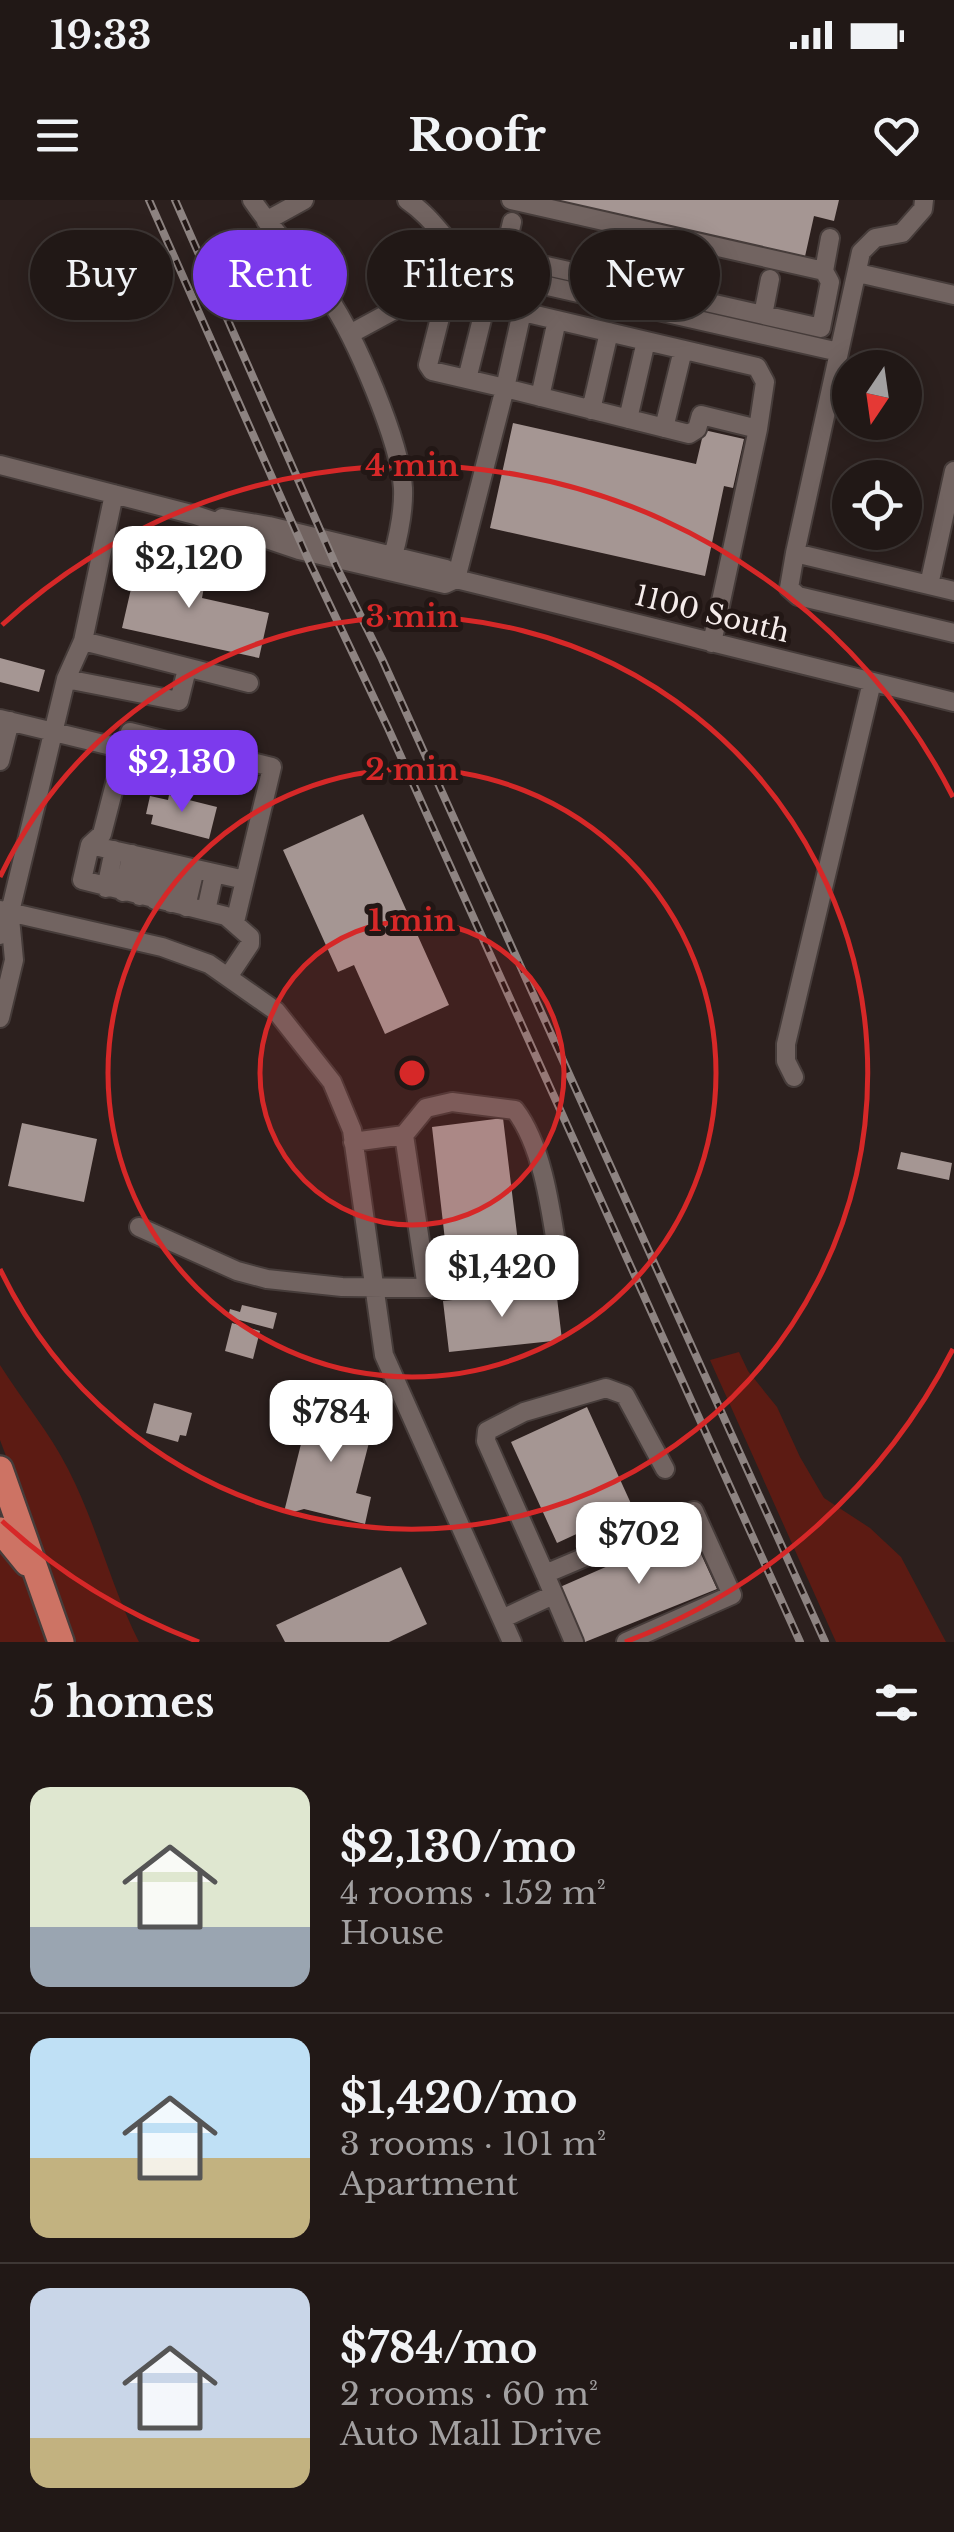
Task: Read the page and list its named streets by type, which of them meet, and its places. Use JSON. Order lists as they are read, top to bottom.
{
  "streets": {
    "street": ["1100 South"]
  },
  "north": "bottom",
  "page": {
    "status": "19:33",
    "header": "Roofr",
    "chip": [
      "Buy",
      "Rent",
      "Filters",
      "New"
    ],
    "price": [
      "$2,120",
      "$2,130",
      "$1,420",
      "$784",
      "$702"
    ],
    "heading": "5 homes",
    "list": [
      {
        "name": "$2,130/mo",
        "note": "4 rooms · 152 m² · House"
      },
      {
        "name": "$1,420/mo",
        "note": "3 rooms · 101 m² · Apartment"
      },
      {
        "name": "$784/mo",
        "note": "2 rooms · 60 m² · Auto Mall Drive"
      }
    ]
  },
  "rings": [
    "4 min",
    "3 min",
    "2 min",
    "1 min"
  ]
}
